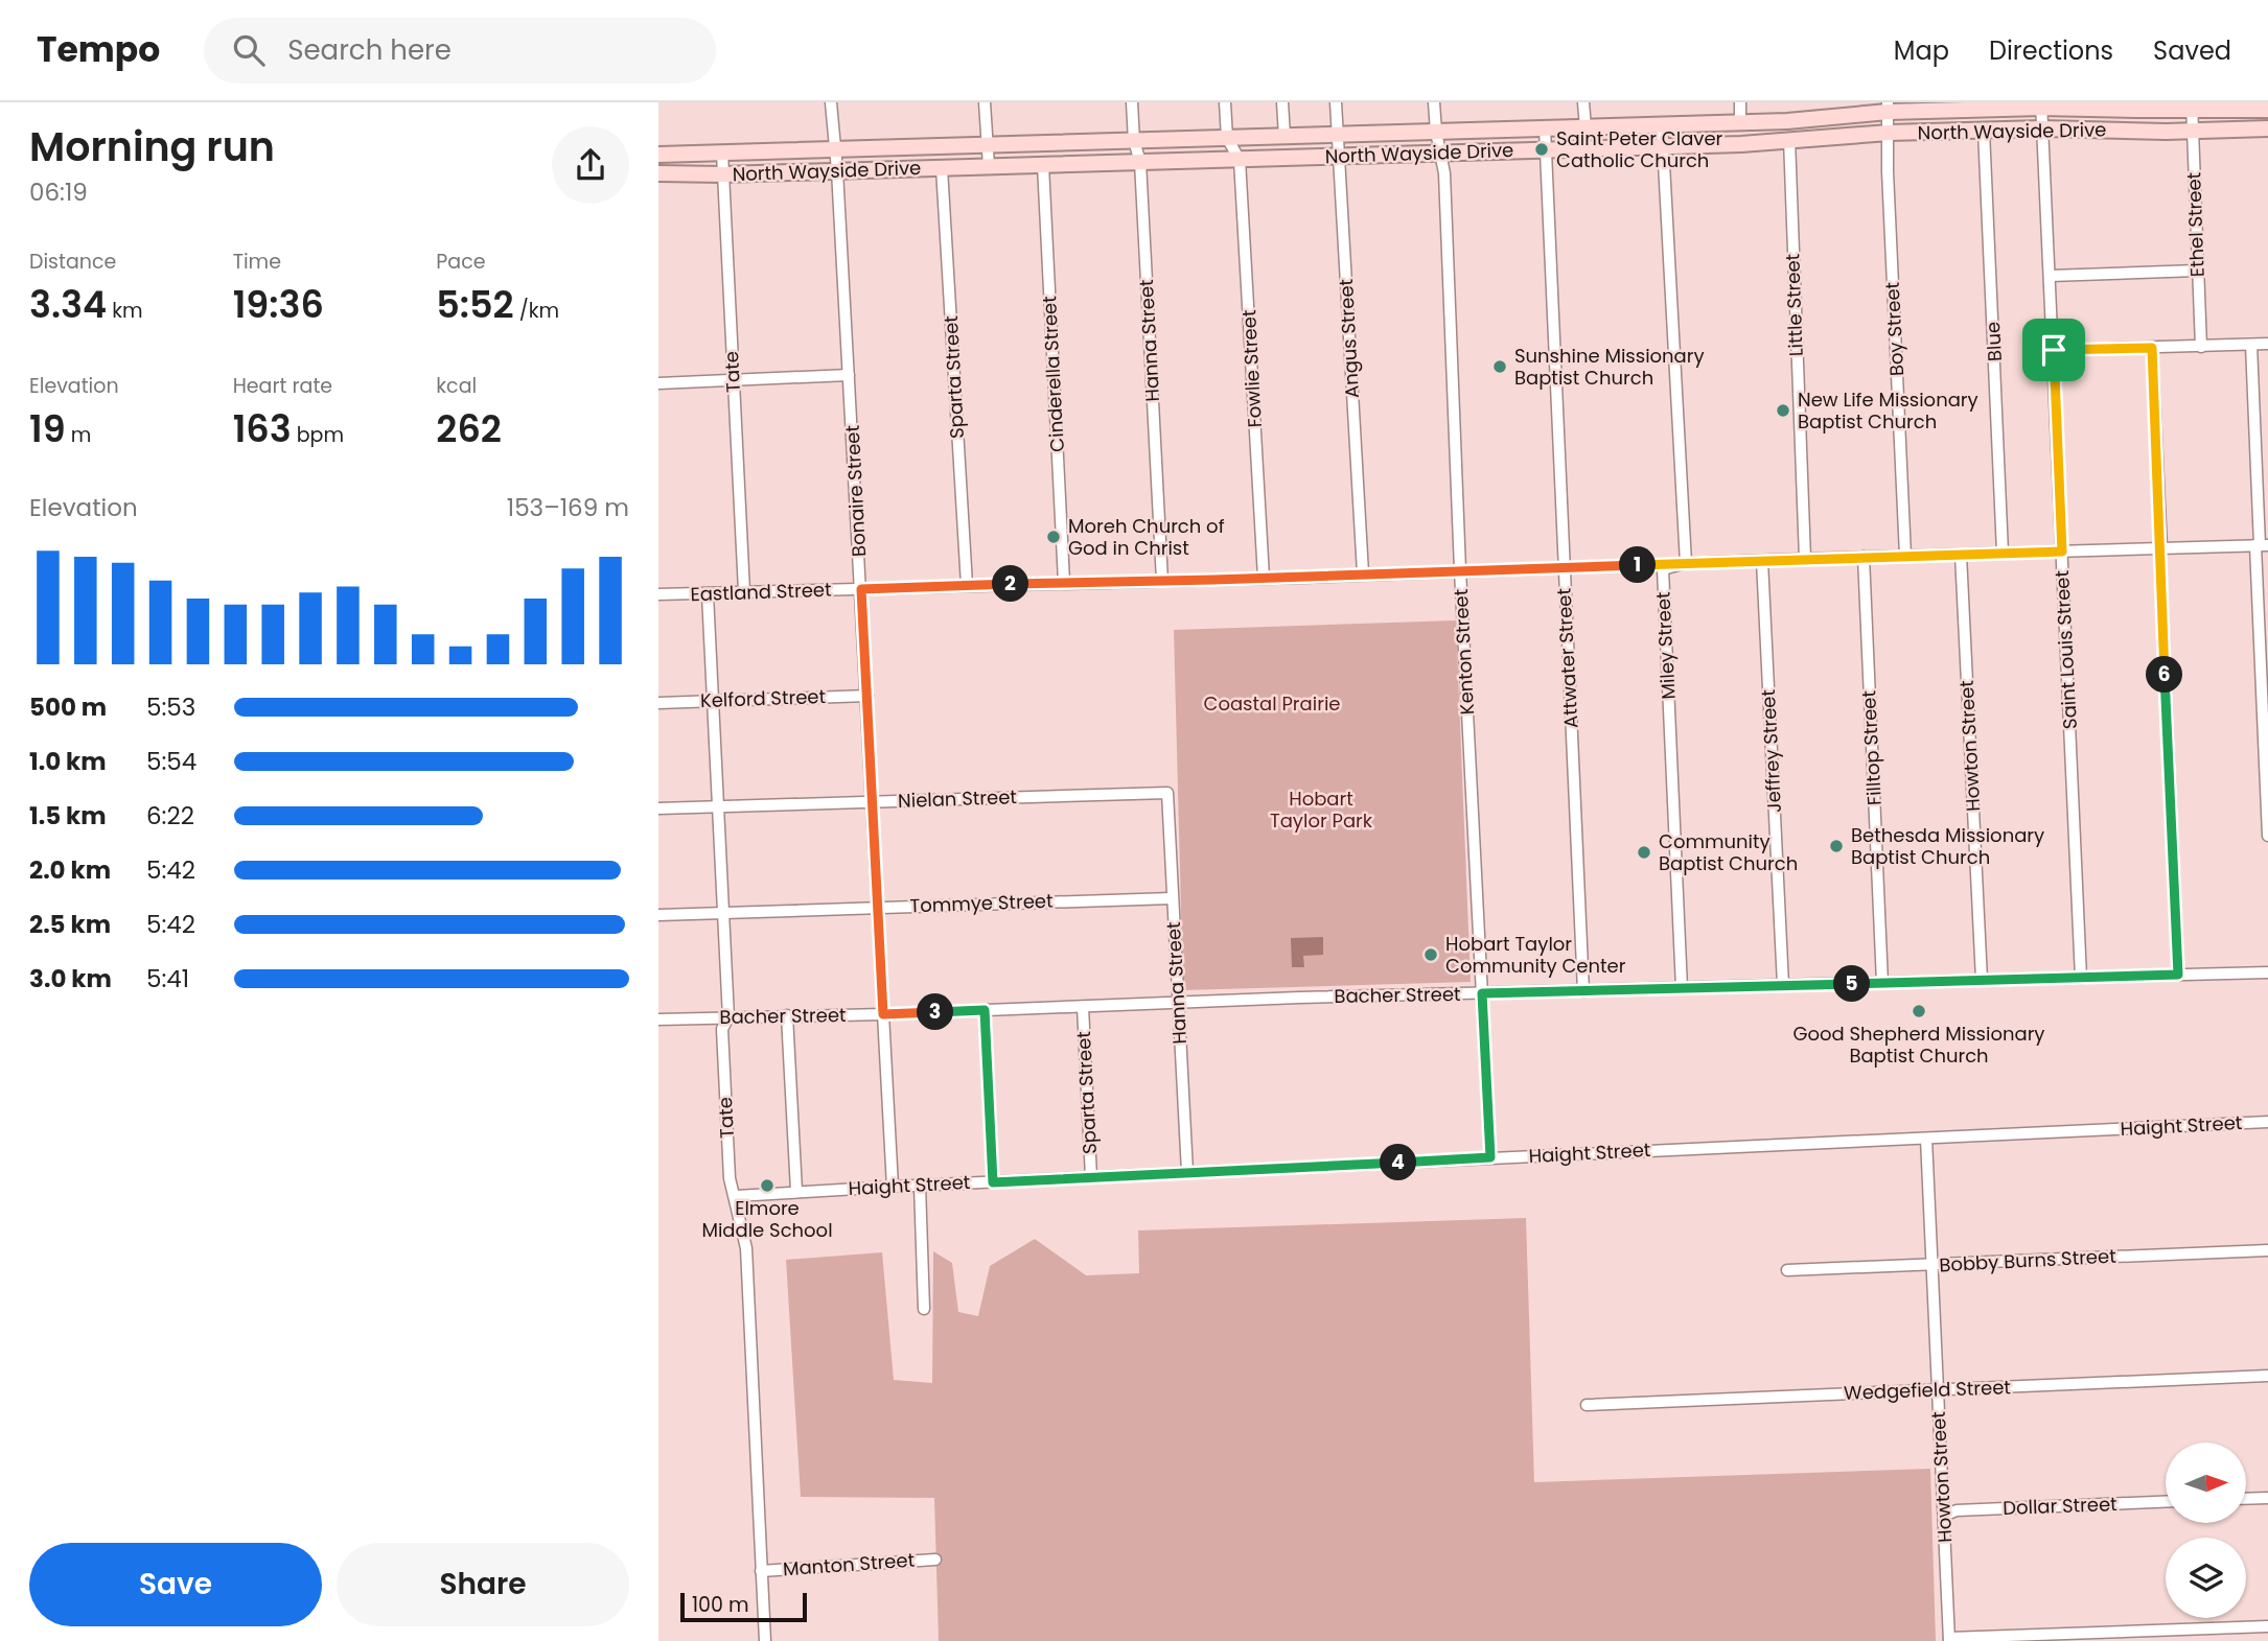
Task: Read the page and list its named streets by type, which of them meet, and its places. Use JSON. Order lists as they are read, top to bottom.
{
  "streets": {
    "main road": ["North Wayside Drive"],
    "street": [
      "Ethel Street",
      "Little Street",
      "Boy Street",
      "Angus Street",
      "Hanna Street",
      "Blue",
      "Fowlie Street",
      "Tate",
      "Cinderella Street",
      "Sparta Street",
      "Bonaire Street",
      "Eastland Street",
      "Miley Street",
      "Saint Louis Street",
      "Kenton Street",
      "Attwater Street",
      "Kelford Street",
      "Howton Street",
      "Filltop Street",
      "Jeffrey Street",
      "Nielan Street",
      "Tommye Street",
      "Bacher Street",
      "Haight Street",
      "Bobby Burns Street",
      "Wedgefield Street",
      "Dollar Street",
      "Manton Street"
    ]
  },
  "crossings": [
    ["North Wayside Drive", "Ethel Street"],
    ["North Wayside Drive", "Little Street"],
    ["North Wayside Drive", "Boy Street"],
    ["North Wayside Drive", "Angus Street"],
    ["North Wayside Drive", "Hanna Street"],
    ["North Wayside Drive", "Blue"],
    ["North Wayside Drive", "Fowlie Street"],
    ["North Wayside Drive", "Tate"],
    ["North Wayside Drive", "Cinderella Street"],
    ["North Wayside Drive", "Sparta Street"],
    ["North Wayside Drive", "Bonaire Street"],
    ["North Wayside Drive", "Saint Louis Street"],
    ["North Wayside Drive", "Kenton Street"],
    ["North Wayside Drive", "Attwater Street"],
    ["Little Street", "Eastland Street"],
    ["Boy Street", "Eastland Street"],
    ["Angus Street", "Eastland Street"],
    ["Hanna Street", "Eastland Street"],
    ["Hanna Street", "Nielan Street"],
    ["Hanna Street", "Tommye Street"],
    ["Hanna Street", "Bacher Street"],
    ["Hanna Street", "Haight Street"],
    ["Blue", "Eastland Street"],
    ["Fowlie Street", "Eastland Street"],
    ["Tate", "Eastland Street"],
    ["Tate", "Kelford Street"],
    ["Tate", "Nielan Street"],
    ["Tate", "Tommye Street"],
    ["Tate", "Bacher Street"],
    ["Tate", "Haight Street"],
    ["Tate", "Manton Street"],
    ["Cinderella Street", "Eastland Street"],
    ["Sparta Street", "Eastland Street"],
    ["Sparta Street", "Bacher Street"],
    ["Sparta Street", "Haight Street"],
    ["Bonaire Street", "Eastland Street"],
    ["Bonaire Street", "Kelford Street"],
    ["Bonaire Street", "Nielan Street"],
    ["Bonaire Street", "Tommye Street"],
    ["Bonaire Street", "Bacher Street"],
    ["Bonaire Street", "Haight Street"],
    ["Eastland Street", "Miley Street"],
    ["Eastland Street", "Saint Louis Street"],
    ["Eastland Street", "Kenton Street"],
    ["Eastland Street", "Attwater Street"],
    ["Eastland Street", "Howton Street"],
    ["Eastland Street", "Filltop Street"],
    ["Eastland Street", "Jeffrey Street"],
    ["Miley Street", "Bacher Street"],
    ["Saint Louis Street", "Bacher Street"],
    ["Kenton Street", "Bacher Street"],
    ["Kenton Street", "Haight Street"],
    ["Attwater Street", "Bacher Street"],
    ["Howton Street", "Bacher Street"],
    ["Howton Street", "Haight Street"],
    ["Howton Street", "Bobby Burns Street"],
    ["Howton Street", "Wedgefield Street"],
    ["Howton Street", "Dollar Street"],
    ["Filltop Street", "Bacher Street"],
    ["Jeffrey Street", "Bacher Street"]
  ],
  "parks": ["Coastal Prairie", "Hobart Taylor Park"],
  "places": [
    "Saint Peter Claver Catholic Church",
    "Sunshine Missionary Baptist Church",
    "New Life Missionary Baptist Church",
    "Moreh Church of God in Christ",
    "Bethesda Missionary Baptist Church",
    "Community Baptist Church",
    "Hobart Taylor Community Center",
    "Good Shepherd Missionary Baptist Church",
    "Elmore Middle School"
  ],
  "scale_bar": "100 m",
  "north": "right",
  "page": {
    "header": "Tempo",
    "search": "Search here",
    "nav": ["Map", "Directions", "Saved"],
    "heading": ["Morning run", "06:19"],
    "stats": [
      ["Distance", "3.34 km"],
      ["Time", "19:36"],
      ["Pace", "5:52 /km"],
      ["Elevation", "19 m"],
      ["Heart rate", "163 bpm"],
      ["kcal", "262"]
    ],
    "chart": ["Elevation", "153–169 m"],
    "pins": [
      "1",
      "2",
      "6",
      "5",
      "3",
      "4"
    ],
    "list": [
      {
        "name": "500 m",
        "note": "5:53"
      },
      {
        "name": "1.0 km",
        "note": "5:54"
      },
      {
        "name": "1.5 km",
        "note": "6:22"
      },
      {
        "name": "2.0 km",
        "note": "5:42"
      },
      {
        "name": "2.5 km",
        "note": "5:42"
      },
      {
        "name": "3.0 km",
        "note": "5:41"
      }
    ],
    "buttons": ["Save", "Share"],
    "scale": "100 m"
  }
}
